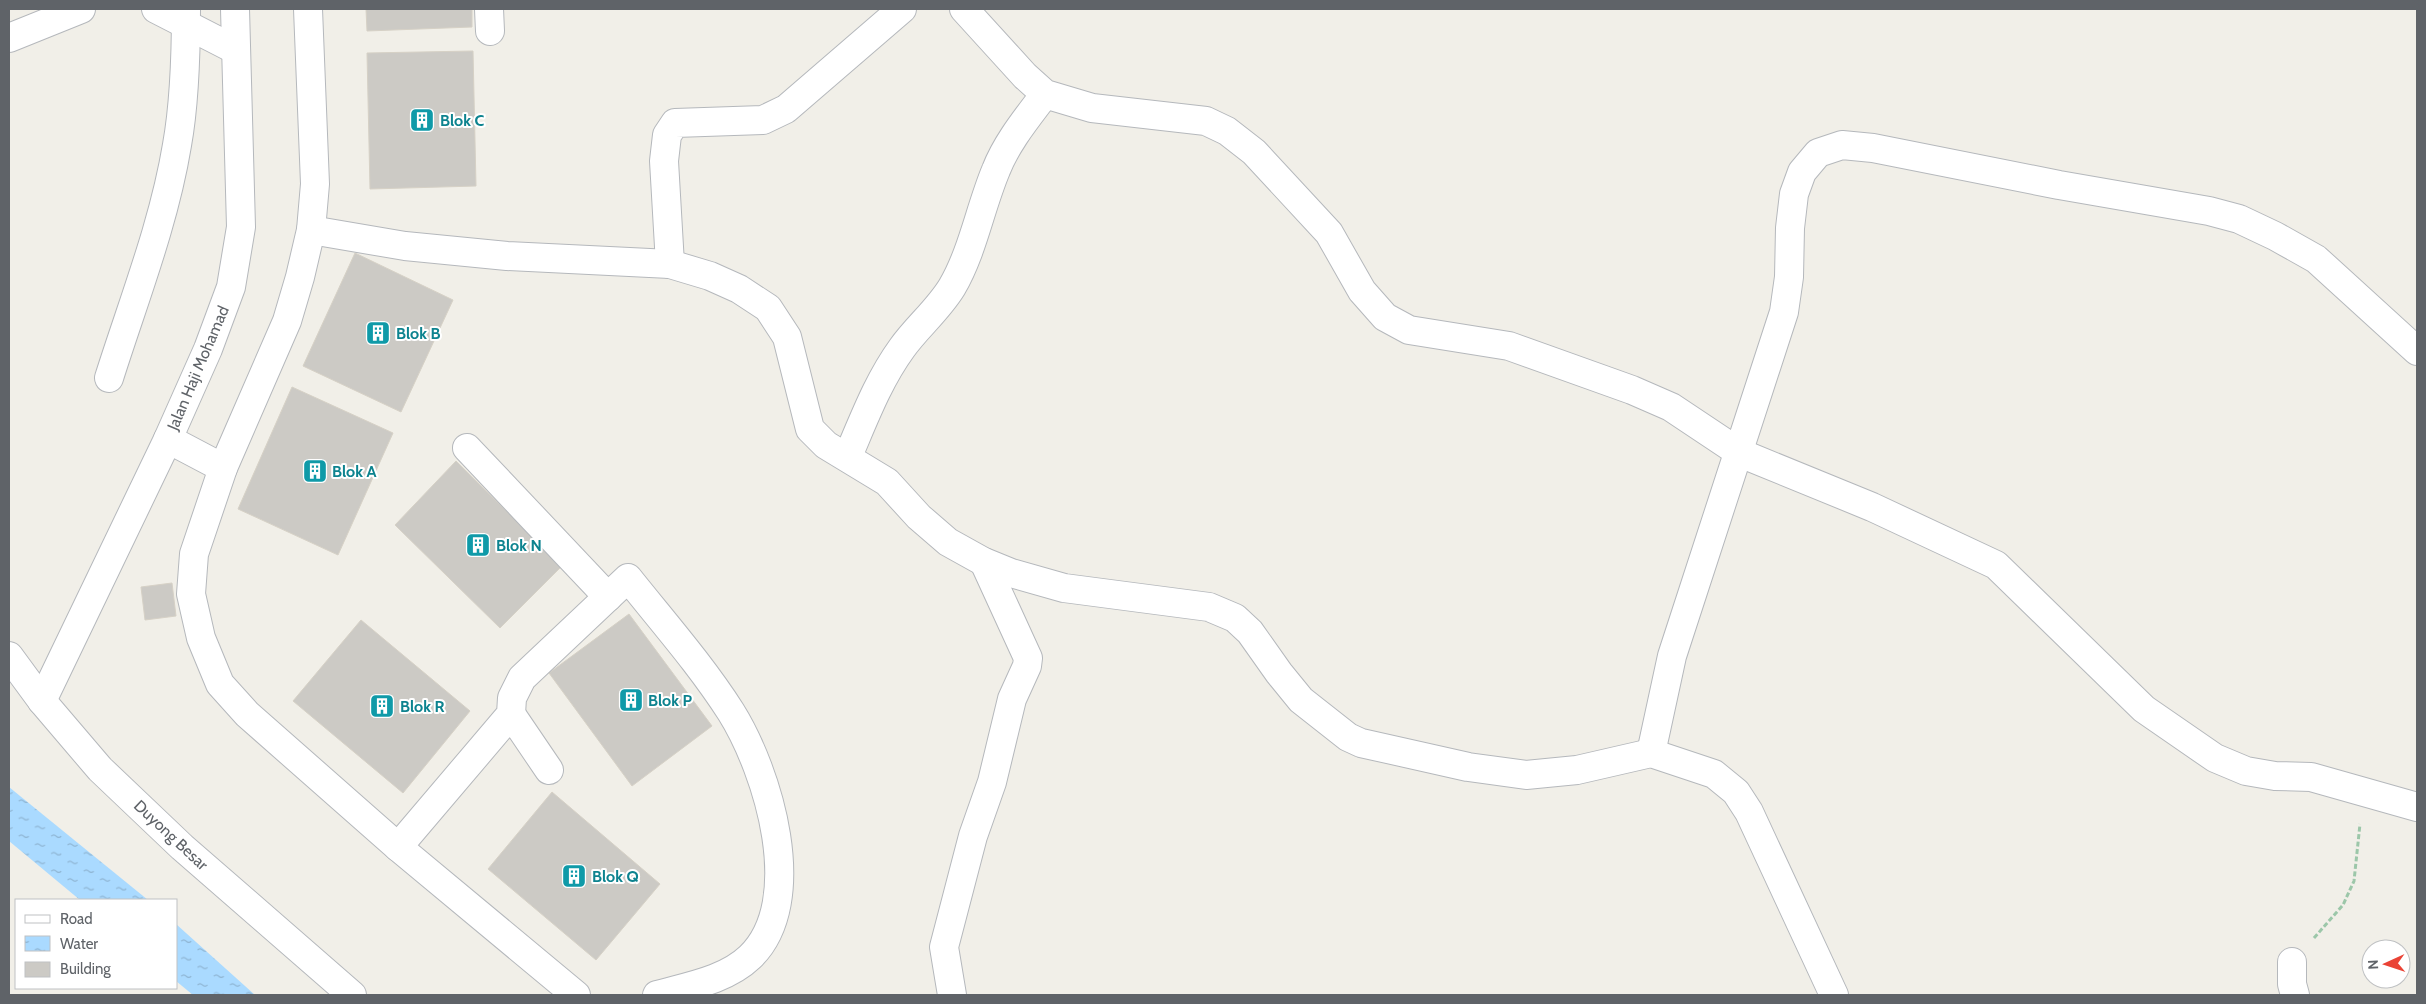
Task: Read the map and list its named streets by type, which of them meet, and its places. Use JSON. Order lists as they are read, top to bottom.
{
  "streets": {
    "street": ["Jalan Haji Mohamad", "Duyong Besar"]
  },
  "crossings": [
    ["Jalan Haji Mohamad", "Duyong Besar"]
  ],
  "places": {
    "building": [
      "Blok C",
      "Blok B",
      "Blok A",
      "Blok N",
      "Blok P",
      "Blok R",
      "Blok Q"
    ]
  },
  "legend": ["Road", "Water", "Building"],
  "north": "left"
}
